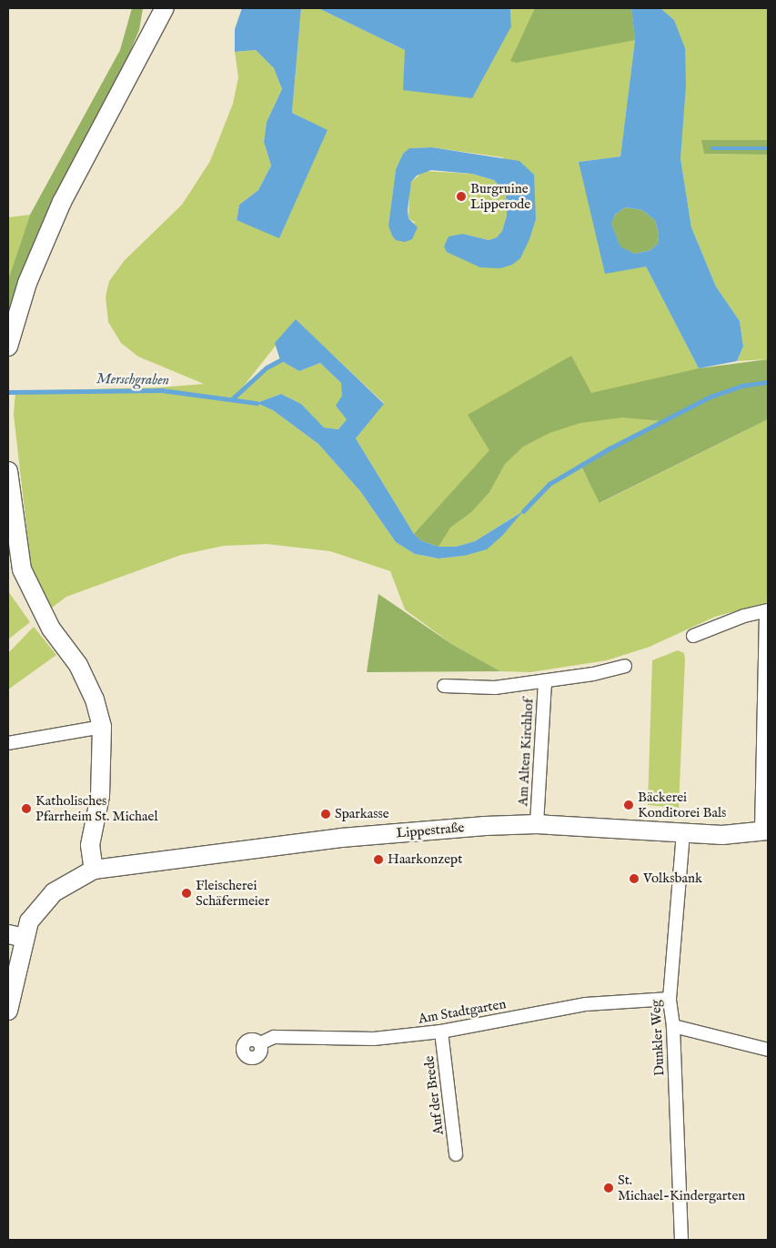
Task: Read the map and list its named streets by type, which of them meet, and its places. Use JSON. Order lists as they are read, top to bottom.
{
  "streets": {
    "main road": ["Lippestraße"],
    "street": [
      "Am Alten Kirchhof",
      "Am Stadtgarten",
      "Dunkler Weg",
      "Auf der Brede"
    ]
  },
  "crossings": [
    ["Am Alten Kirchhof", "Lippestraße"],
    ["Lippestraße", "Dunkler Weg"],
    ["Am Stadtgarten", "Dunkler Weg"],
    ["Am Stadtgarten", "Auf der Brede"]
  ],
  "water": ["Merschgraben"],
  "places": [
    "Burgruine Lipperode",
    "Bäckerei Konditorei Bals",
    "Katholisches Pfarrheim St. Michael",
    "Sparkasse",
    "Haarkonzept",
    "Volksbank",
    "Fleischerei Schäfermeier",
    "St. Michael-Kindergarten"
  ]
}
